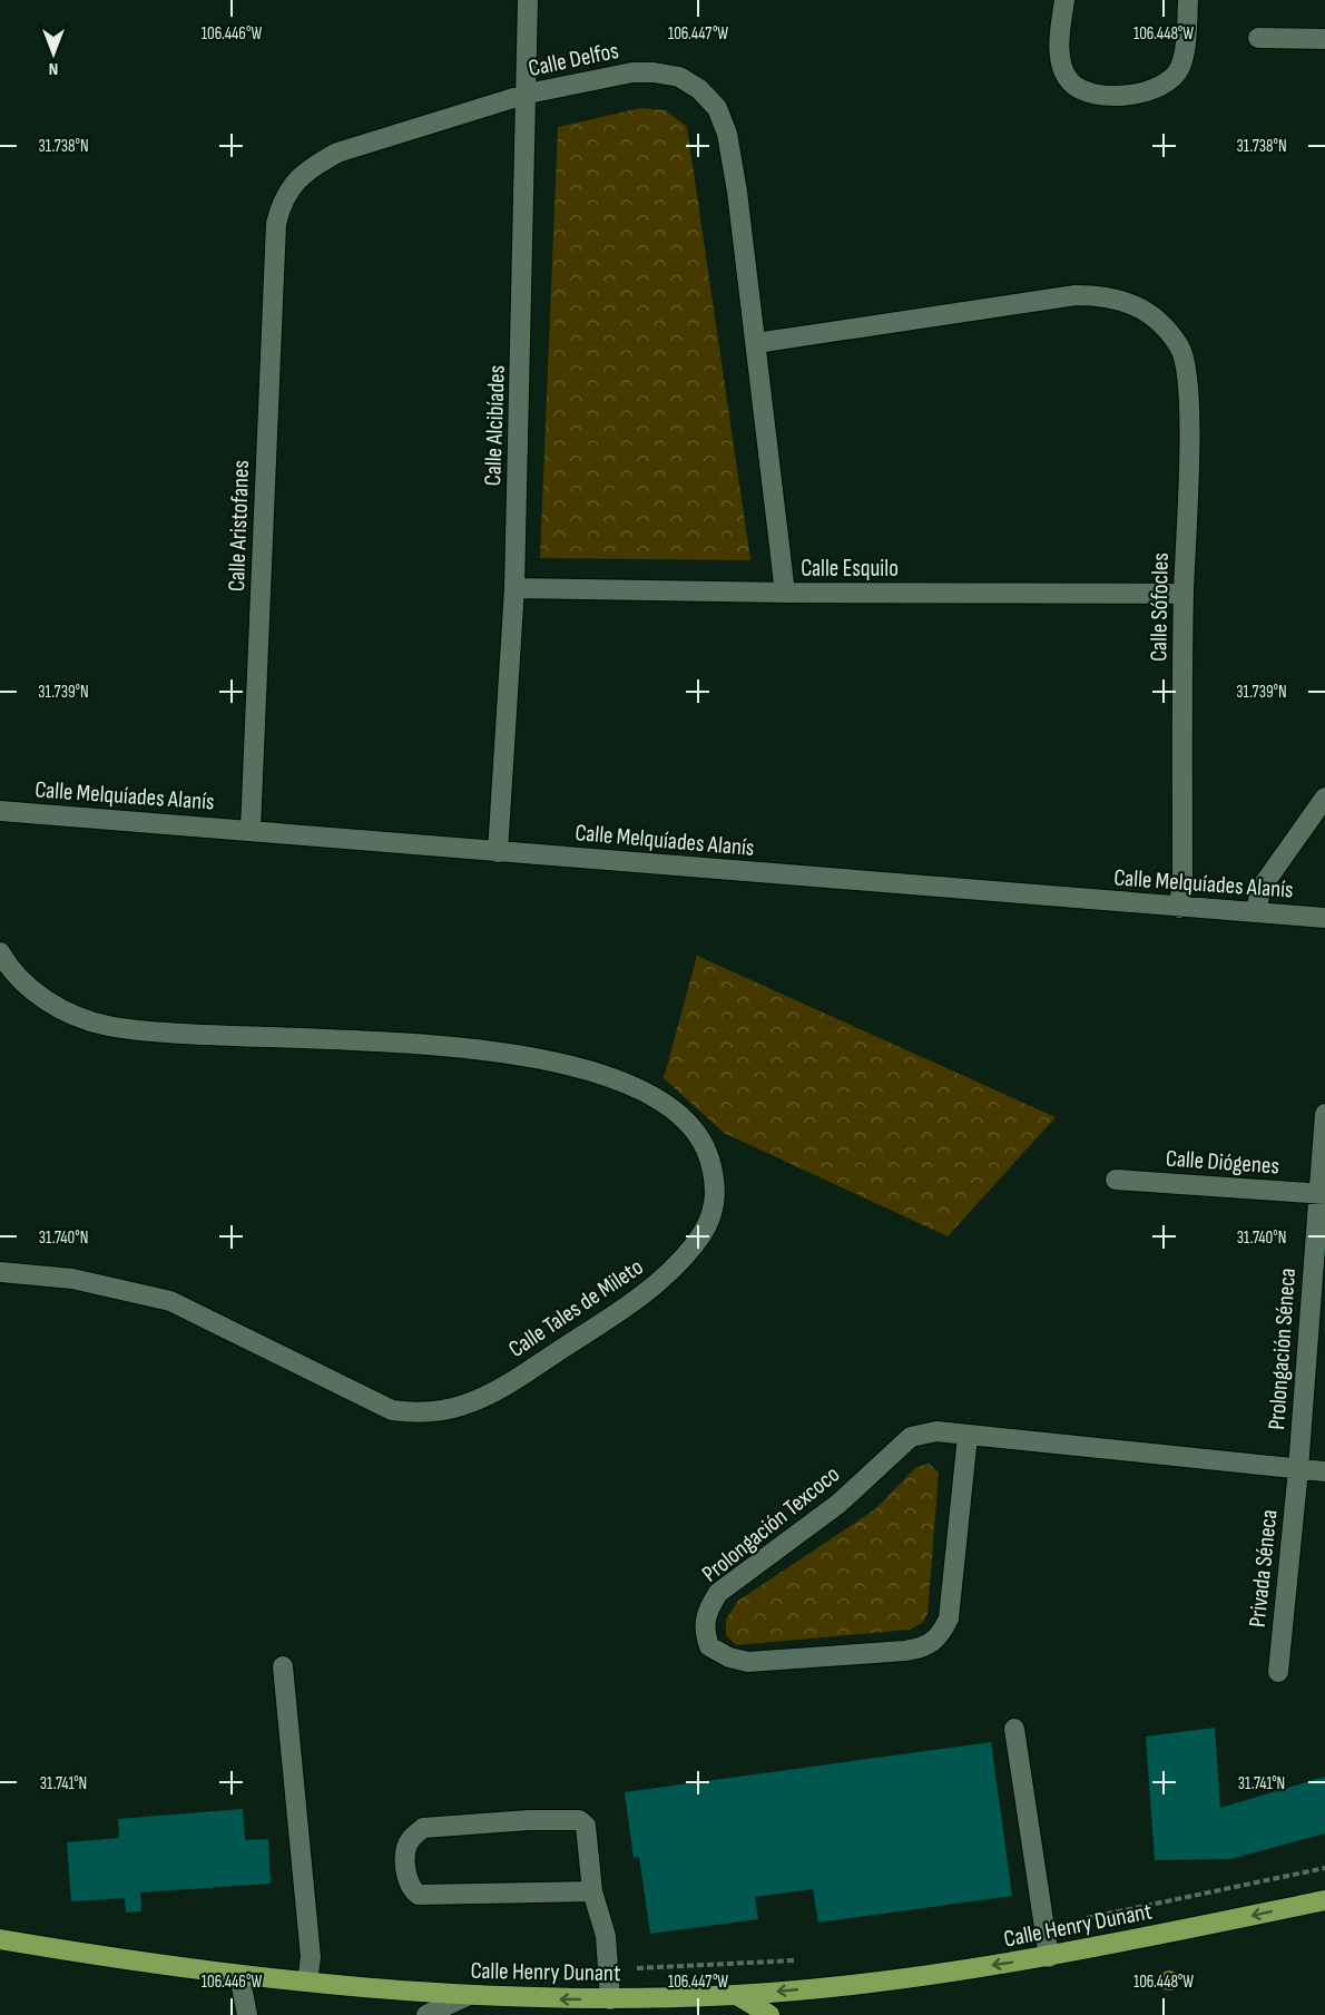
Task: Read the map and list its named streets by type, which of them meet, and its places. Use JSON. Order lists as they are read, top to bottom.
{
  "streets": {
    "main road": ["Calle Henry Dunant"],
    "street": [
      "Calle Delfos",
      "Calle Alcibíades",
      "Calle Aristofanes",
      "Calle Esquilo",
      "Calle Sófocles",
      "Calle Melquíades Alanís",
      "Calle Diógenes",
      "Calle Tales de Mileto",
      "Prolongación Séneca",
      "Prolongación Texcoco",
      "Privada Séneca"
    ]
  },
  "crossings": [
    ["Calle Delfos", "Calle Alcibíades"],
    ["Calle Delfos", "Calle Aristofanes"],
    ["Calle Delfos", "Calle Esquilo"],
    ["Calle Delfos", "Calle Sófocles"],
    ["Calle Alcibíades", "Calle Esquilo"],
    ["Calle Alcibíades", "Calle Melquíades Alanís"],
    ["Calle Aristofanes", "Calle Melquíades Alanís"],
    ["Calle Esquilo", "Calle Sófocles"],
    ["Calle Sófocles", "Calle Melquíades Alanís"],
    ["Calle Diógenes", "Prolongación Séneca"],
    ["Prolongación Séneca", "Prolongación Texcoco"],
    ["Prolongación Séneca", "Privada Séneca"],
    ["Prolongación Texcoco", "Privada Séneca"]
  ],
  "one_way": ["Calle Henry Dunant"],
  "north": "bottom",
  "coordinates": [
    "106.446°W",
    "106.447°W",
    "106.448°W",
    "31.738°N",
    "31.739°N",
    "31.740°N",
    "31.741°N"
  ]
}
